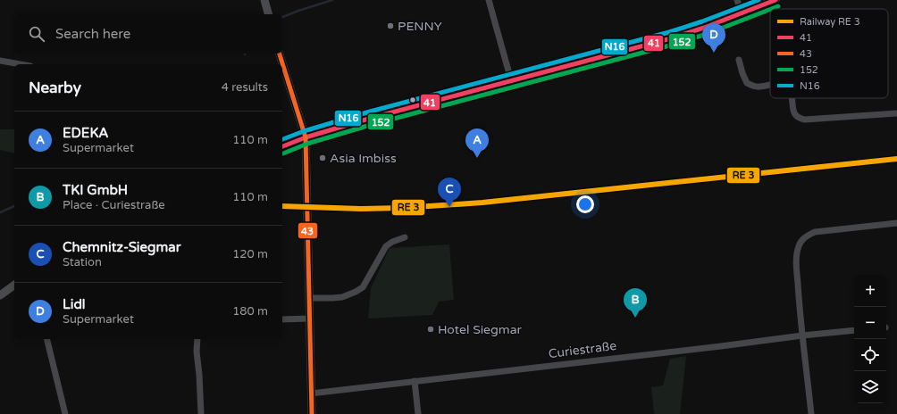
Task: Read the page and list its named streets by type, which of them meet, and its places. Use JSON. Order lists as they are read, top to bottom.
{
  "streets": {
    "street": ["Curiestraße"]
  },
  "places": ["PENNY", "Asia Imbiss", "Hotel Siegmar"],
  "lines": [
    "transit line 41",
    "transit line N16",
    "transit line 152",
    "transit line 43"
  ],
  "legend": [
    "Railway RE 3",
    "41",
    "43",
    "152",
    "N16"
  ],
  "page": {
    "search": "Search here",
    "pins": [
      "D",
      "A",
      "C",
      "B"
    ],
    "heading": ["Nearby", "4 results"],
    "list": [
      {
        "mark": "A",
        "name": "EDEKA",
        "note": "Supermarket",
        "value": "110 m"
      },
      {
        "mark": "B",
        "name": "TKI GmbH",
        "note": "Place · Curiestraße",
        "value": "110 m"
      },
      {
        "mark": "C",
        "name": "Chemnitz-Siegmar",
        "note": "Station",
        "value": "120 m"
      },
      {
        "mark": "D",
        "name": "Lidl",
        "note": "Supermarket",
        "value": "180 m"
      }
    ],
    "map_buttons": ["+", "−"]
  }
}
